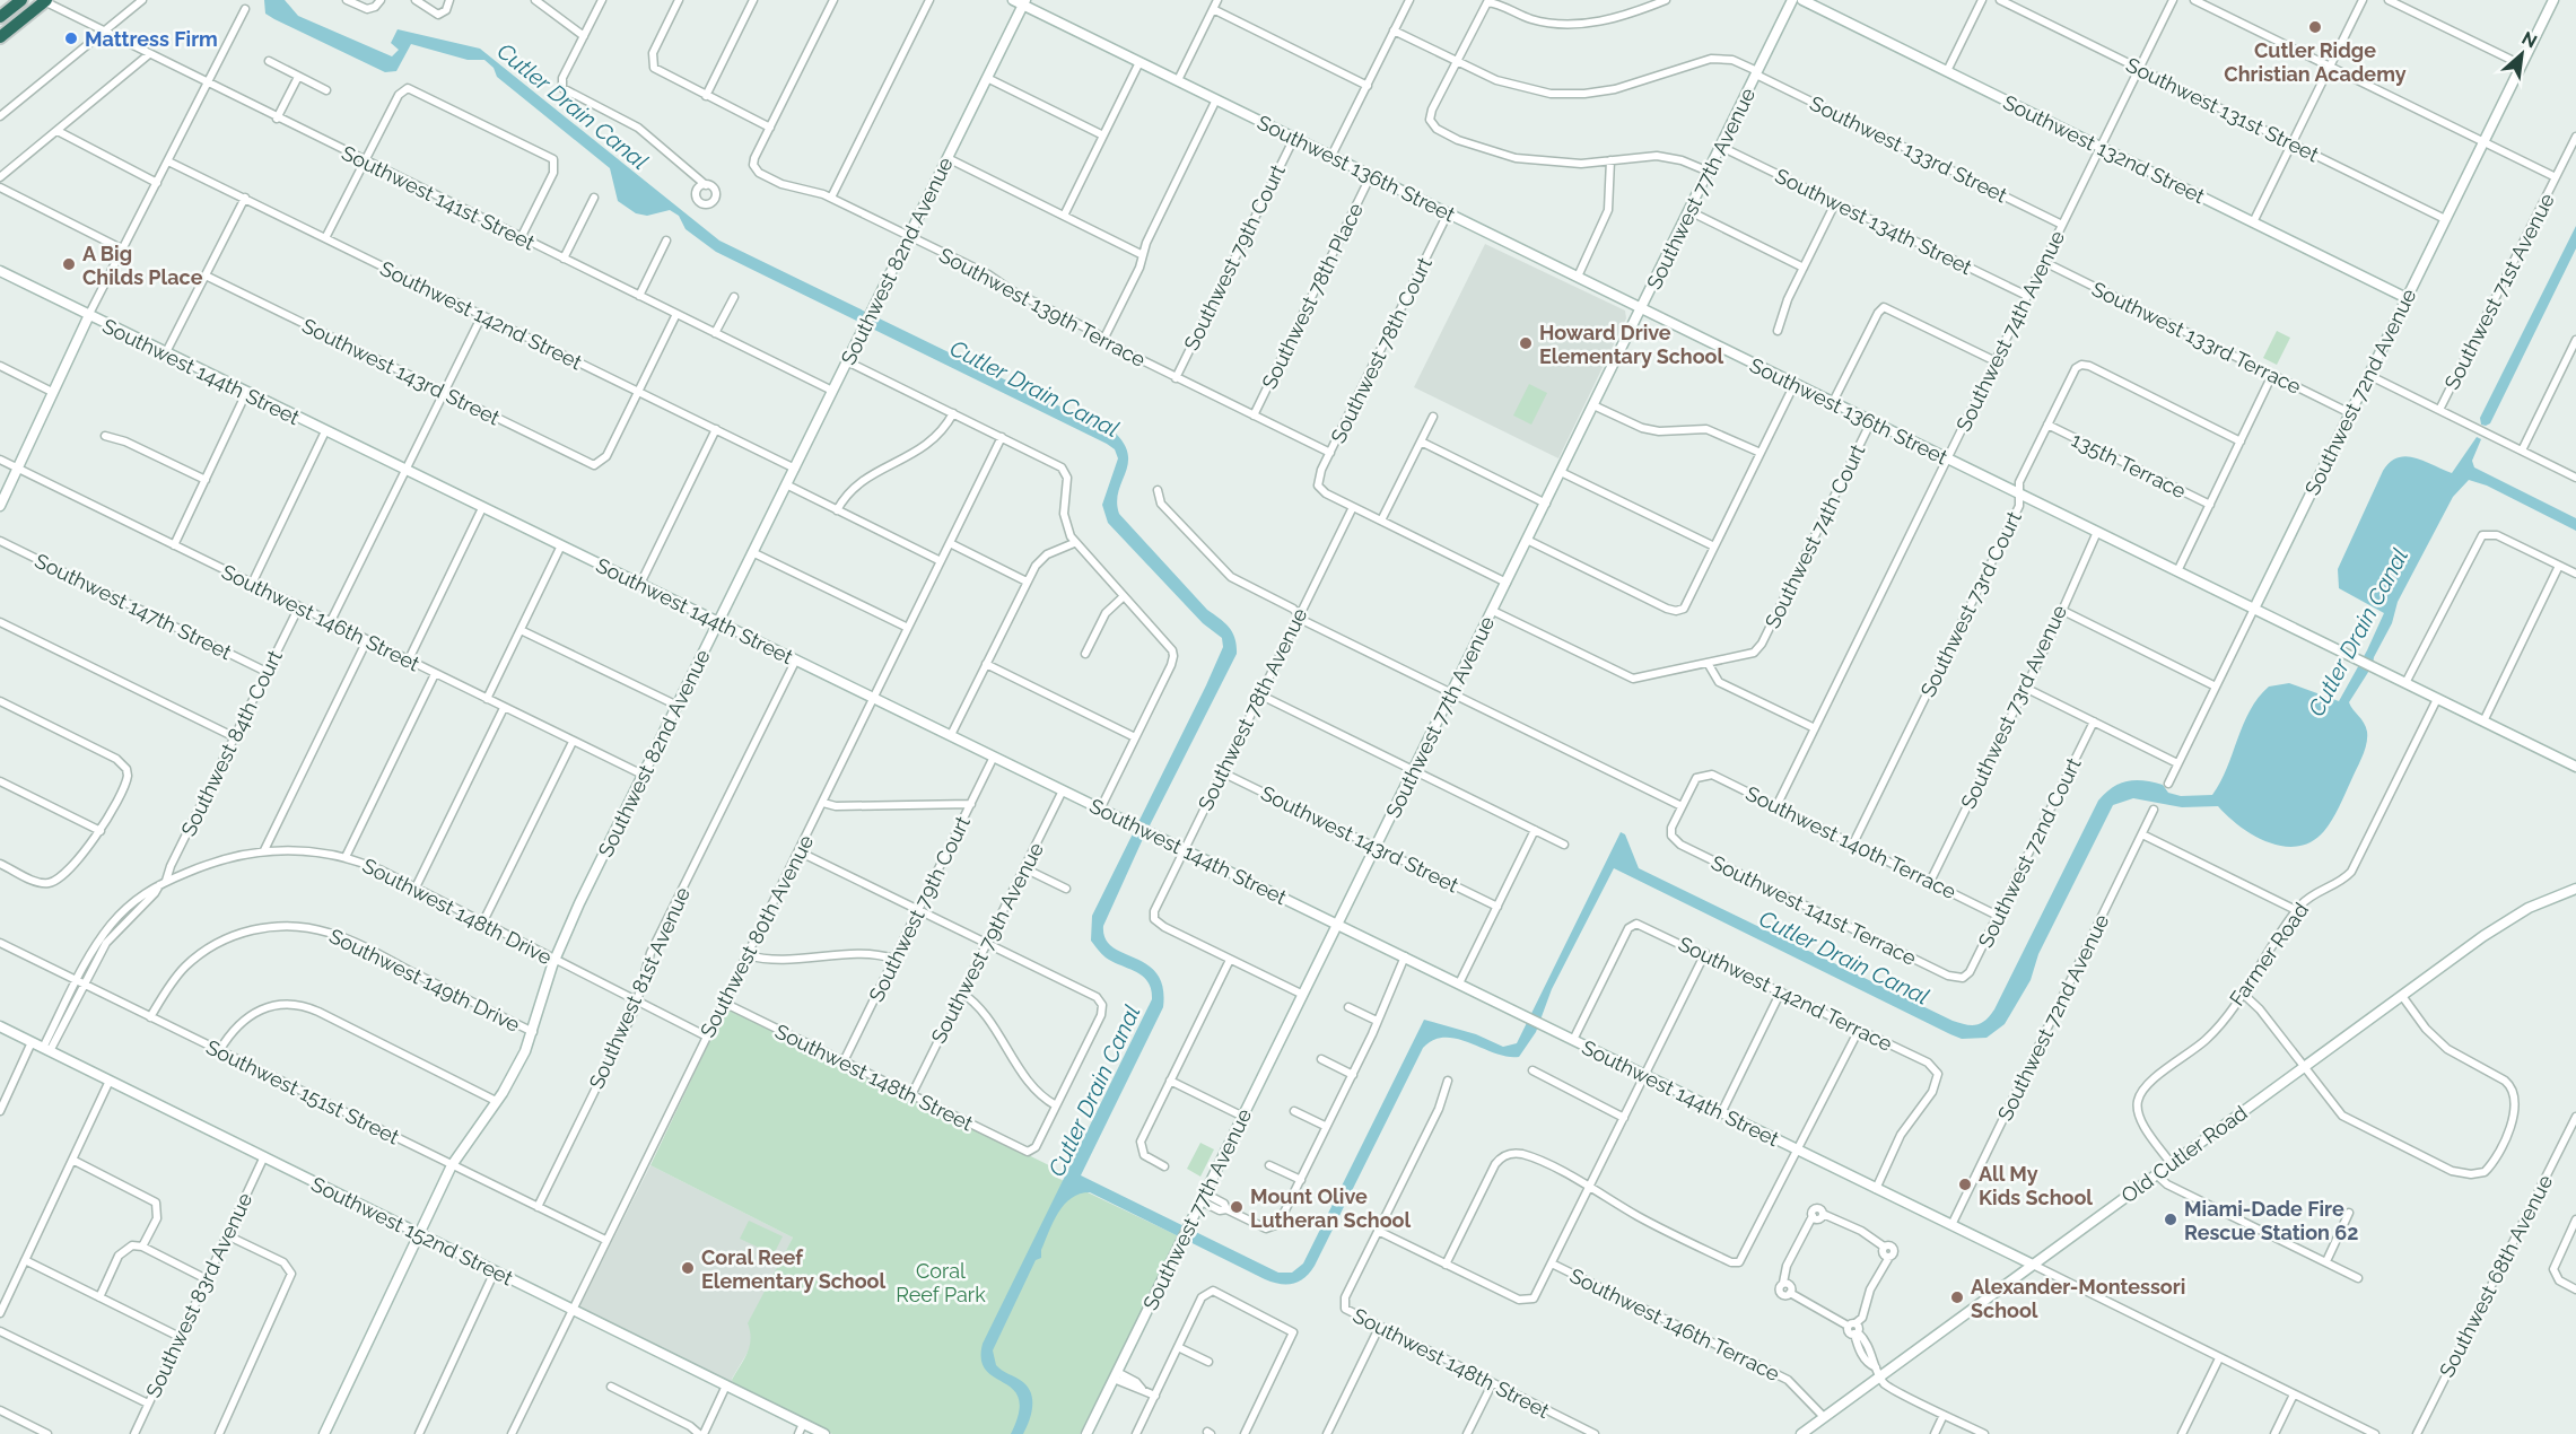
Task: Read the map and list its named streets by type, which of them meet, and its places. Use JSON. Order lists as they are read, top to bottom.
{
  "streets": {
    "street": [
      "Southwest 131st Street",
      "Southwest 133rd Street",
      "Southwest 132nd Street",
      "Southwest 136th Street",
      "Southwest 77th Avenue",
      "Southwest 141st Street",
      "Southwest 134th Street",
      "Southwest 79th Court",
      "Southwest 82nd Avenue",
      "Southwest 71st Avenue",
      "Southwest 78th Place",
      "Southwest 139th Terrace",
      "Southwest 142nd Street",
      "Southwest 74th Avenue",
      "Southwest 133rd Terrace",
      "Southwest 78th Court",
      "Southwest 144th Street",
      "Southwest 143rd Street",
      "Southwest 72nd Avenue",
      "135th Terrace",
      "Southwest 74th Court",
      "Southwest 73rd Court",
      "Southwest 147th Street",
      "Southwest 146th Street",
      "Southwest 73rd Avenue",
      "Southwest 78th Avenue",
      "Southwest 84th Court",
      "Southwest 140th Terrace",
      "Southwest 72nd Court",
      "Southwest 141st Terrace",
      "Southwest 148th Drive",
      "Southwest 80th Avenue",
      "Southwest 79th Avenue",
      "Farmer Road",
      "Southwest 149th Drive",
      "Southwest 81st Avenue",
      "Southwest 142nd Terrace",
      "Southwest 148th Street",
      "Southwest 151st Street",
      "Old Cutler Road",
      "Southwest 152nd Street",
      "Southwest 68th Avenue",
      "Southwest 83rd Avenue",
      "Southwest 146th Terrace"
    ]
  },
  "crossings": [
    ["Southwest 131st Street", "Southwest 74th Avenue"],
    ["Southwest 131st Street", "Southwest 72nd Avenue"],
    ["Southwest 133rd Street", "Southwest 77th Avenue"],
    ["Southwest 133rd Street", "Southwest 74th Avenue"],
    ["Southwest 132nd Street", "Southwest 74th Avenue"],
    ["Southwest 132nd Street", "Southwest 72nd Avenue"],
    ["Southwest 136th Street", "Southwest 77th Avenue"],
    ["Southwest 136th Street", "Southwest 79th Court"],
    ["Southwest 136th Street", "Southwest 82nd Avenue"],
    ["Southwest 136th Street", "Southwest 78th Place"],
    ["Southwest 136th Street", "Southwest 74th Avenue"],
    ["Southwest 136th Street", "Southwest 78th Court"],
    ["Southwest 136th Street", "Southwest 72nd Avenue"],
    ["Southwest 136th Street", "Southwest 74th Court"],
    ["Southwest 136th Street", "Southwest 73rd Court"],
    ["Southwest 136th Street", "Southwest 73rd Avenue"],
    ["Southwest 136th Street", "Farmer Road"],
    ["Southwest 77th Avenue", "Southwest 134th Street"],
    ["Southwest 77th Avenue", "Southwest 144th Street"],
    ["Southwest 77th Avenue", "Southwest 143rd Street"],
    ["Southwest 141st Street", "Southwest 82nd Avenue"],
    ["Southwest 134th Street", "Southwest 74th Avenue"],
    ["Southwest 79th Court", "Southwest 139th Terrace"],
    ["Southwest 79th Court", "Southwest 144th Street"],
    ["Southwest 79th Court", "Southwest 148th Street"],
    ["Southwest 82nd Avenue", "Southwest 139th Terrace"],
    ["Southwest 82nd Avenue", "Southwest 142nd Street"],
    ["Southwest 82nd Avenue", "Southwest 144th Street"],
    ["Southwest 82nd Avenue", "Southwest 146th Street"],
    ["Southwest 82nd Avenue", "Southwest 148th Drive"],
    ["Southwest 82nd Avenue", "Southwest 149th Drive"],
    ["Southwest 82nd Avenue", "Southwest 151st Street"],
    ["Southwest 82nd Avenue", "Southwest 152nd Street"],
    ["Southwest 78th Place", "Southwest 139th Terrace"],
    ["Southwest 139th Terrace", "Southwest 78th Court"],
    ["Southwest 142nd Street", "Southwest 143rd Street"],
    ["Southwest 74th Avenue", "Southwest 133rd Terrace"],
    ["Southwest 74th Avenue", "Southwest 140th Terrace"],
    ["Southwest 133rd Terrace", "Southwest 72nd Avenue"],
    ["Southwest 78th Court", "Southwest 78th Avenue"],
    ["Southwest 144th Street", "Southwest 72nd Avenue"],
    ["Southwest 144th Street", "Southwest 78th Avenue"],
    ["Southwest 144th Street", "Southwest 80th Avenue"],
    ["Southwest 144th Street", "Southwest 79th Avenue"],
    ["Southwest 144th Street", "Southwest 81st Avenue"],
    ["Southwest 144th Street", "Southwest 142nd Terrace"],
    ["Southwest 144th Street", "Old Cutler Road"],
    ["Southwest 143rd Street", "Southwest 78th Avenue"],
    ["135th Terrace", "Southwest 73rd Court"],
    ["Southwest 73rd Court", "Southwest 140th Terrace"],
    ["Southwest 147th Street", "Southwest 84th Court"],
    ["Southwest 146th Street", "Southwest 84th Court"],
    ["Southwest 73rd Avenue", "Southwest 140th Terrace"],
    ["Southwest 84th Court", "Southwest 148th Drive"],
    ["Southwest 140th Terrace", "Southwest 72nd Court"],
    ["Southwest 140th Terrace", "Southwest 141st Terrace"],
    ["Southwest 72nd Court", "Southwest 141st Terrace"],
    ["Southwest 148th Drive", "Southwest 80th Avenue"],
    ["Southwest 148th Drive", "Southwest 81st Avenue"],
    ["Southwest 80th Avenue", "Southwest 148th Street"],
    ["Southwest 80th Avenue", "Southwest 151st Street"],
    ["Southwest 80th Avenue", "Southwest 152nd Street"],
    ["Southwest 79th Avenue", "Southwest 148th Street"],
    ["Farmer Road", "Old Cutler Road"],
    ["Southwest 149th Drive", "Southwest 151st Street"],
    ["Southwest 81st Avenue", "Southwest 151st Street"],
    ["Old Cutler Road", "Southwest 146th Terrace"],
    ["Southwest 152nd Street", "Southwest 83rd Avenue"]
  ],
  "water": ["Cutler Drain Canal"],
  "parks": ["Coral Reef Park"],
  "places": [
    "Cutler Ridge Christian Academy",
    "Mattress Firm",
    "A Big Childs Place",
    "Howard Drive Elementary School",
    "All My Kids School",
    "Mount Olive Lutheran School",
    "Miami-Dade Fire Rescue Station 62",
    "Coral Reef Elementary School",
    "Alexander-Montessori School"
  ],
  "north": "top right"
}
